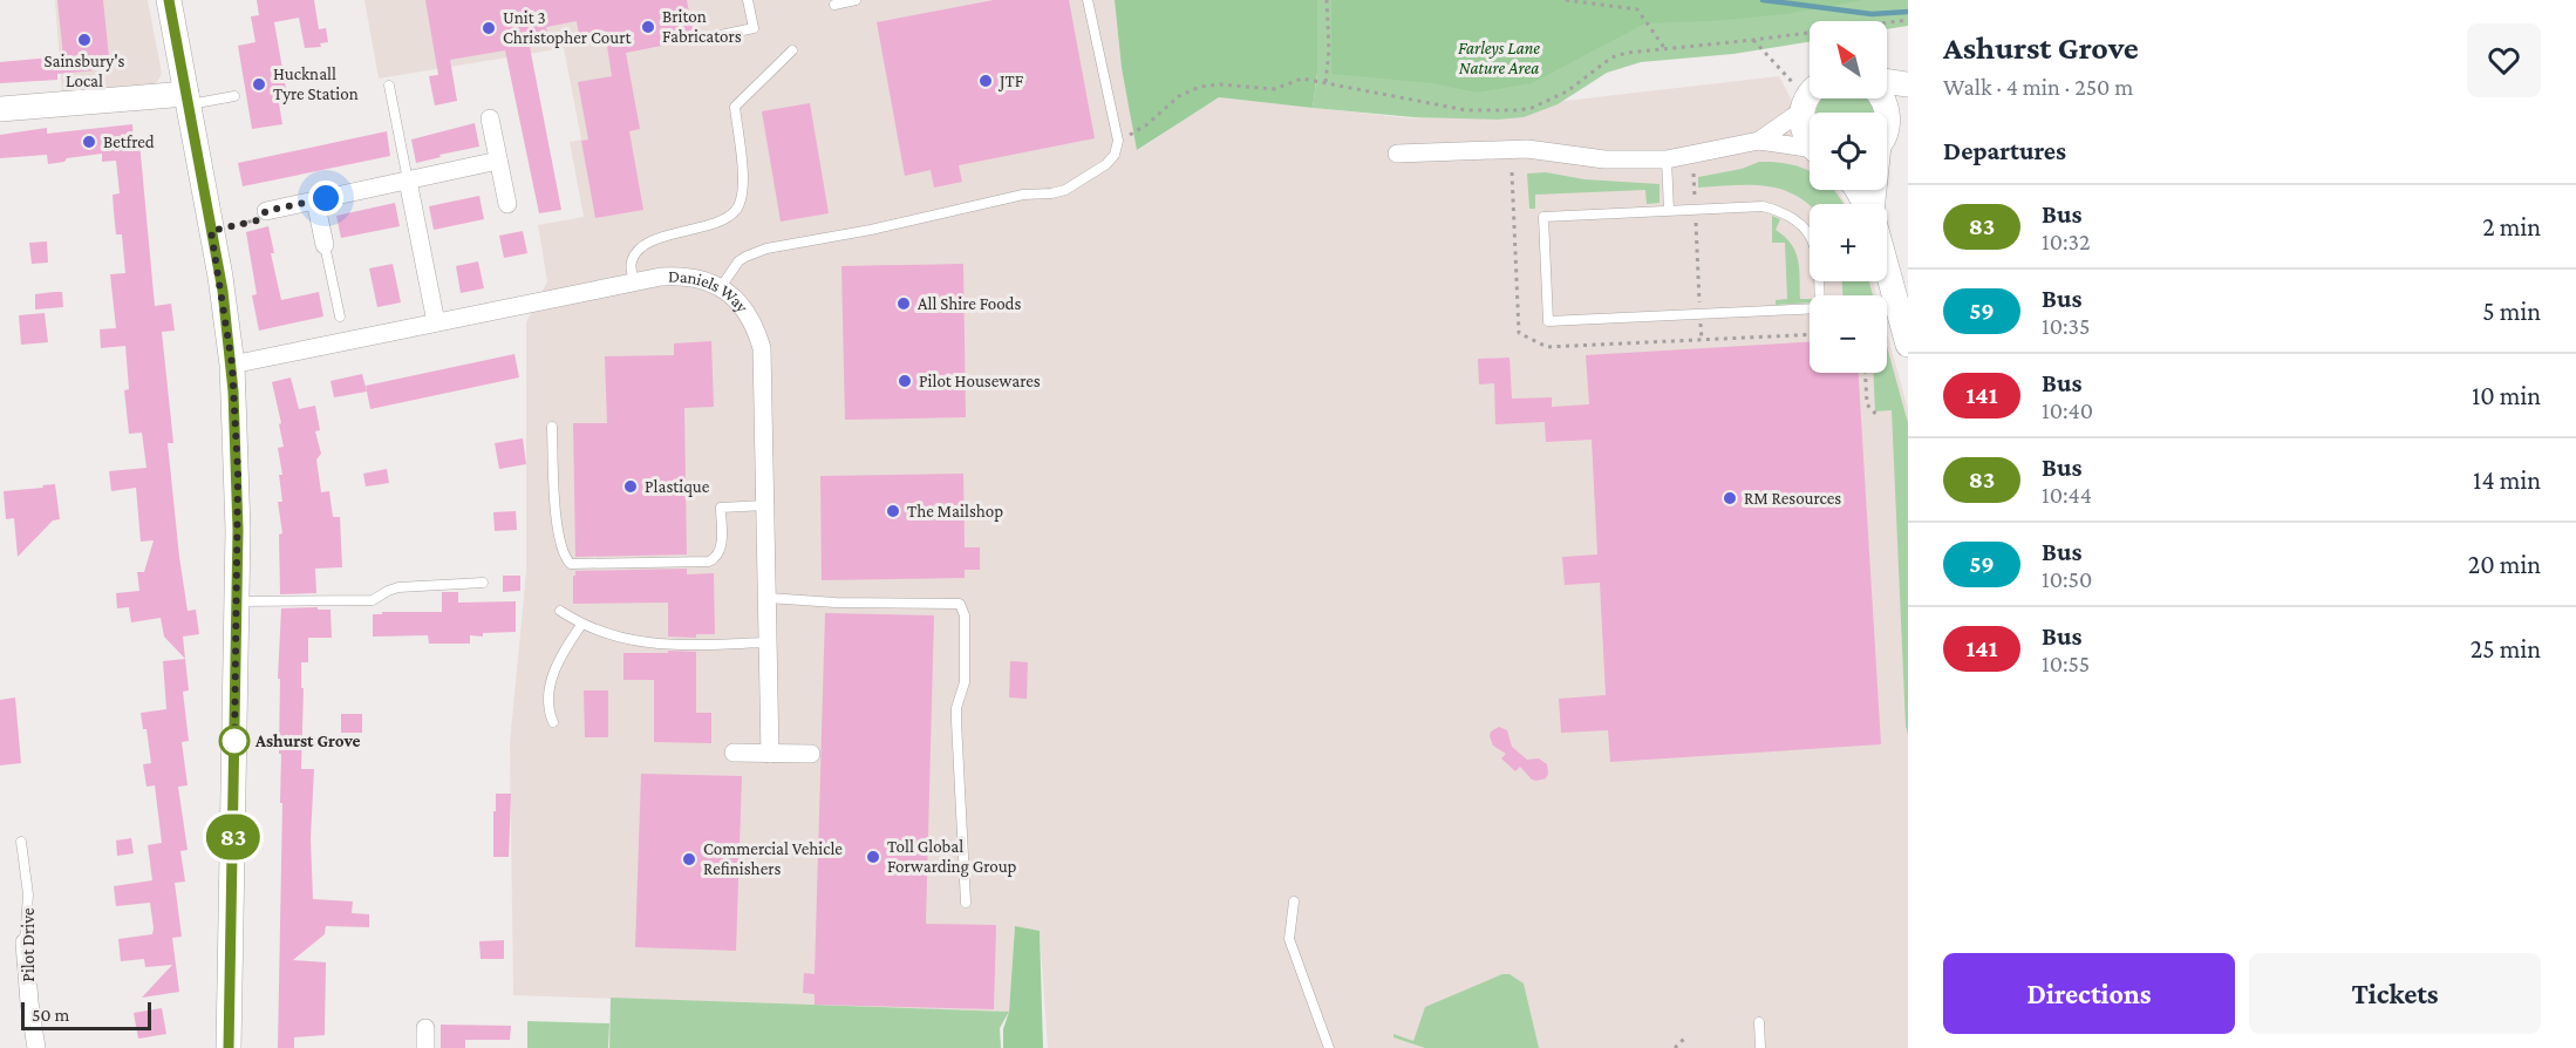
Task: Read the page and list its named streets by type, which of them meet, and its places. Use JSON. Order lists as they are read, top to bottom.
{
  "streets": {
    "street": ["Daniels Way", "Pilot Drive"]
  },
  "parks": ["Farleys Lane Nature Area"],
  "places": [
    "Briton Fabricators",
    "Unit 3 Christopher Court",
    "Sainsbury's Local",
    "JTF",
    "Hucknall Tyre Station",
    "Betfred",
    "All Shire Foods",
    "Pilot Housewares",
    "Plastique",
    "RM Resources",
    "The Mailshop",
    "Ashurst Grove",
    "Toll Global Forwarding Group",
    "Commercial Vehicle Refinishers"
  ],
  "lines": ["bus line 83"],
  "scale_bar": "50 m",
  "north": "top left",
  "page": {
    "on_map": "83",
    "heading": [
      ["Ashurst Grove", "Walk · 4 min · 250 m"],
      "Departures"
    ],
    "map_buttons": ["+", "−"],
    "list": [
      {
        "mark": "83",
        "name": "Bus",
        "note": "10:32",
        "value": "2 min"
      },
      {
        "mark": "59",
        "name": "Bus",
        "note": "10:35",
        "value": "5 min"
      },
      {
        "mark": "141",
        "name": "Bus",
        "note": "10:40",
        "value": "10 min"
      },
      {
        "mark": "83",
        "name": "Bus",
        "note": "10:44",
        "value": "14 min"
      },
      {
        "mark": "59",
        "name": "Bus",
        "note": "10:50",
        "value": "20 min"
      },
      {
        "mark": "141",
        "name": "Bus",
        "note": "10:55",
        "value": "25 min"
      }
    ],
    "buttons": ["Directions", "Tickets"],
    "scale": "50 m"
  }
}
